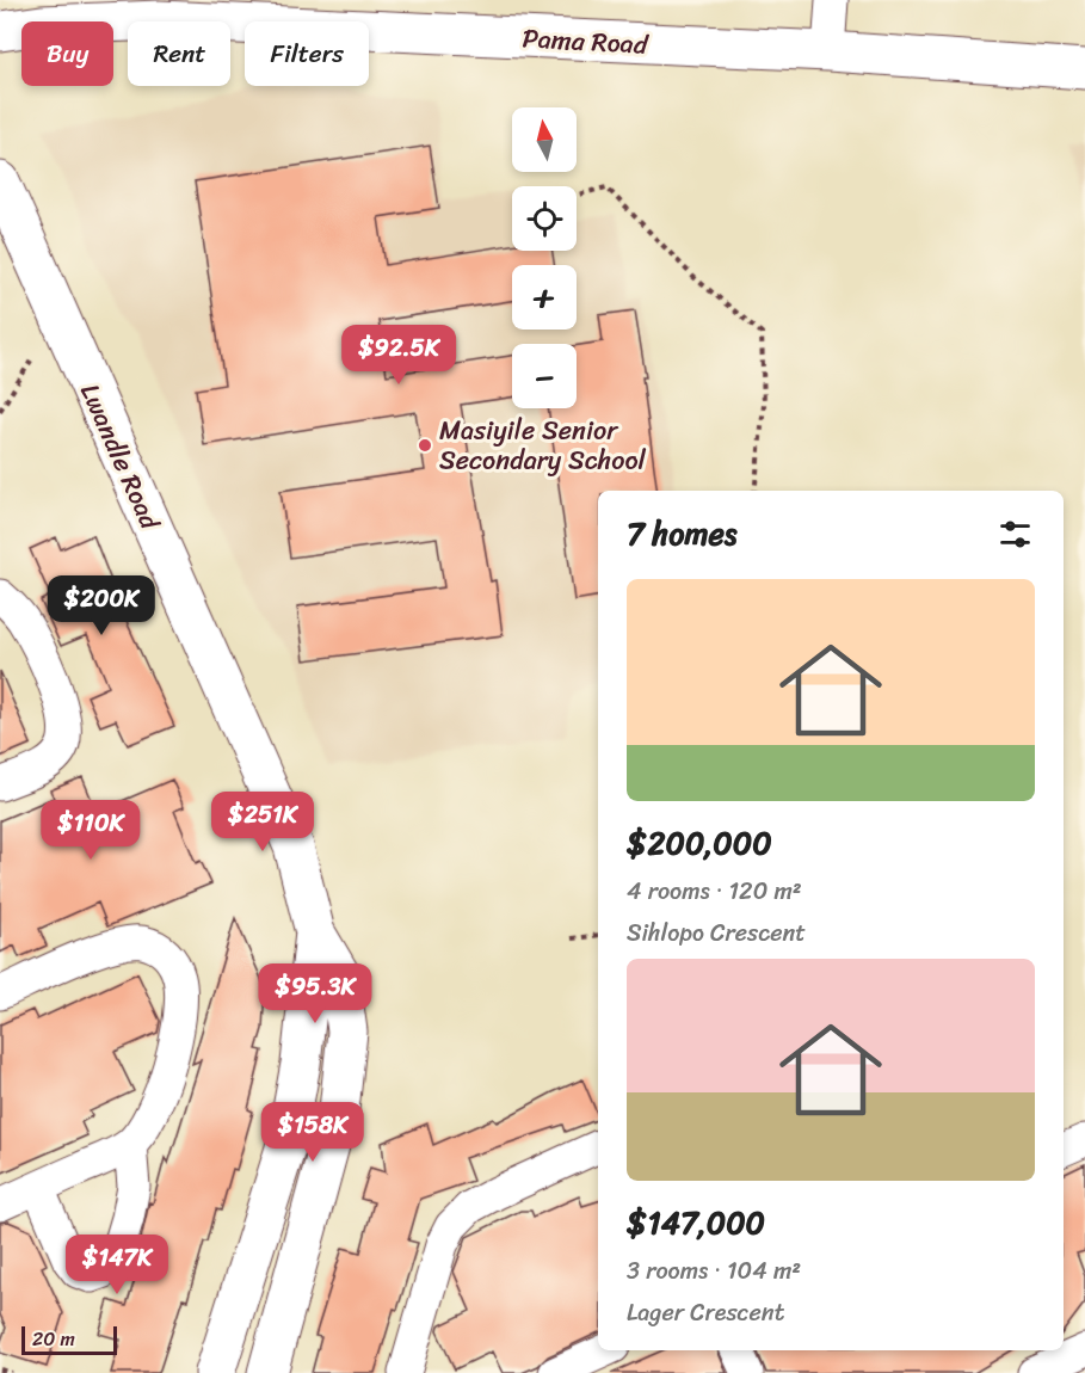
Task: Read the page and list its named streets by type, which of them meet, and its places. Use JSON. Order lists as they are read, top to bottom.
{
  "streets": {
    "street": ["Pama Road", "Lwandle Road"]
  },
  "places": ["Masiyile Senior Secondary School"],
  "scale_bar": "20 m",
  "north": "top",
  "page": {
    "chip": ["Buy", "Rent", "Filters"],
    "map_buttons": ["+", "−"],
    "price": [
      "$92.5K",
      "$200K",
      "$251K",
      "$110K",
      "$95.3K",
      "$158K",
      "$147K"
    ],
    "heading": "7 homes",
    "list": [
      {
        "name": "$200,000",
        "note": "4 rooms · 120 m² · Sihlopo Crescent"
      },
      {
        "name": "$147,000",
        "note": "3 rooms · 104 m² · Lager Crescent"
      }
    ],
    "scale": "20 m"
  }
}
